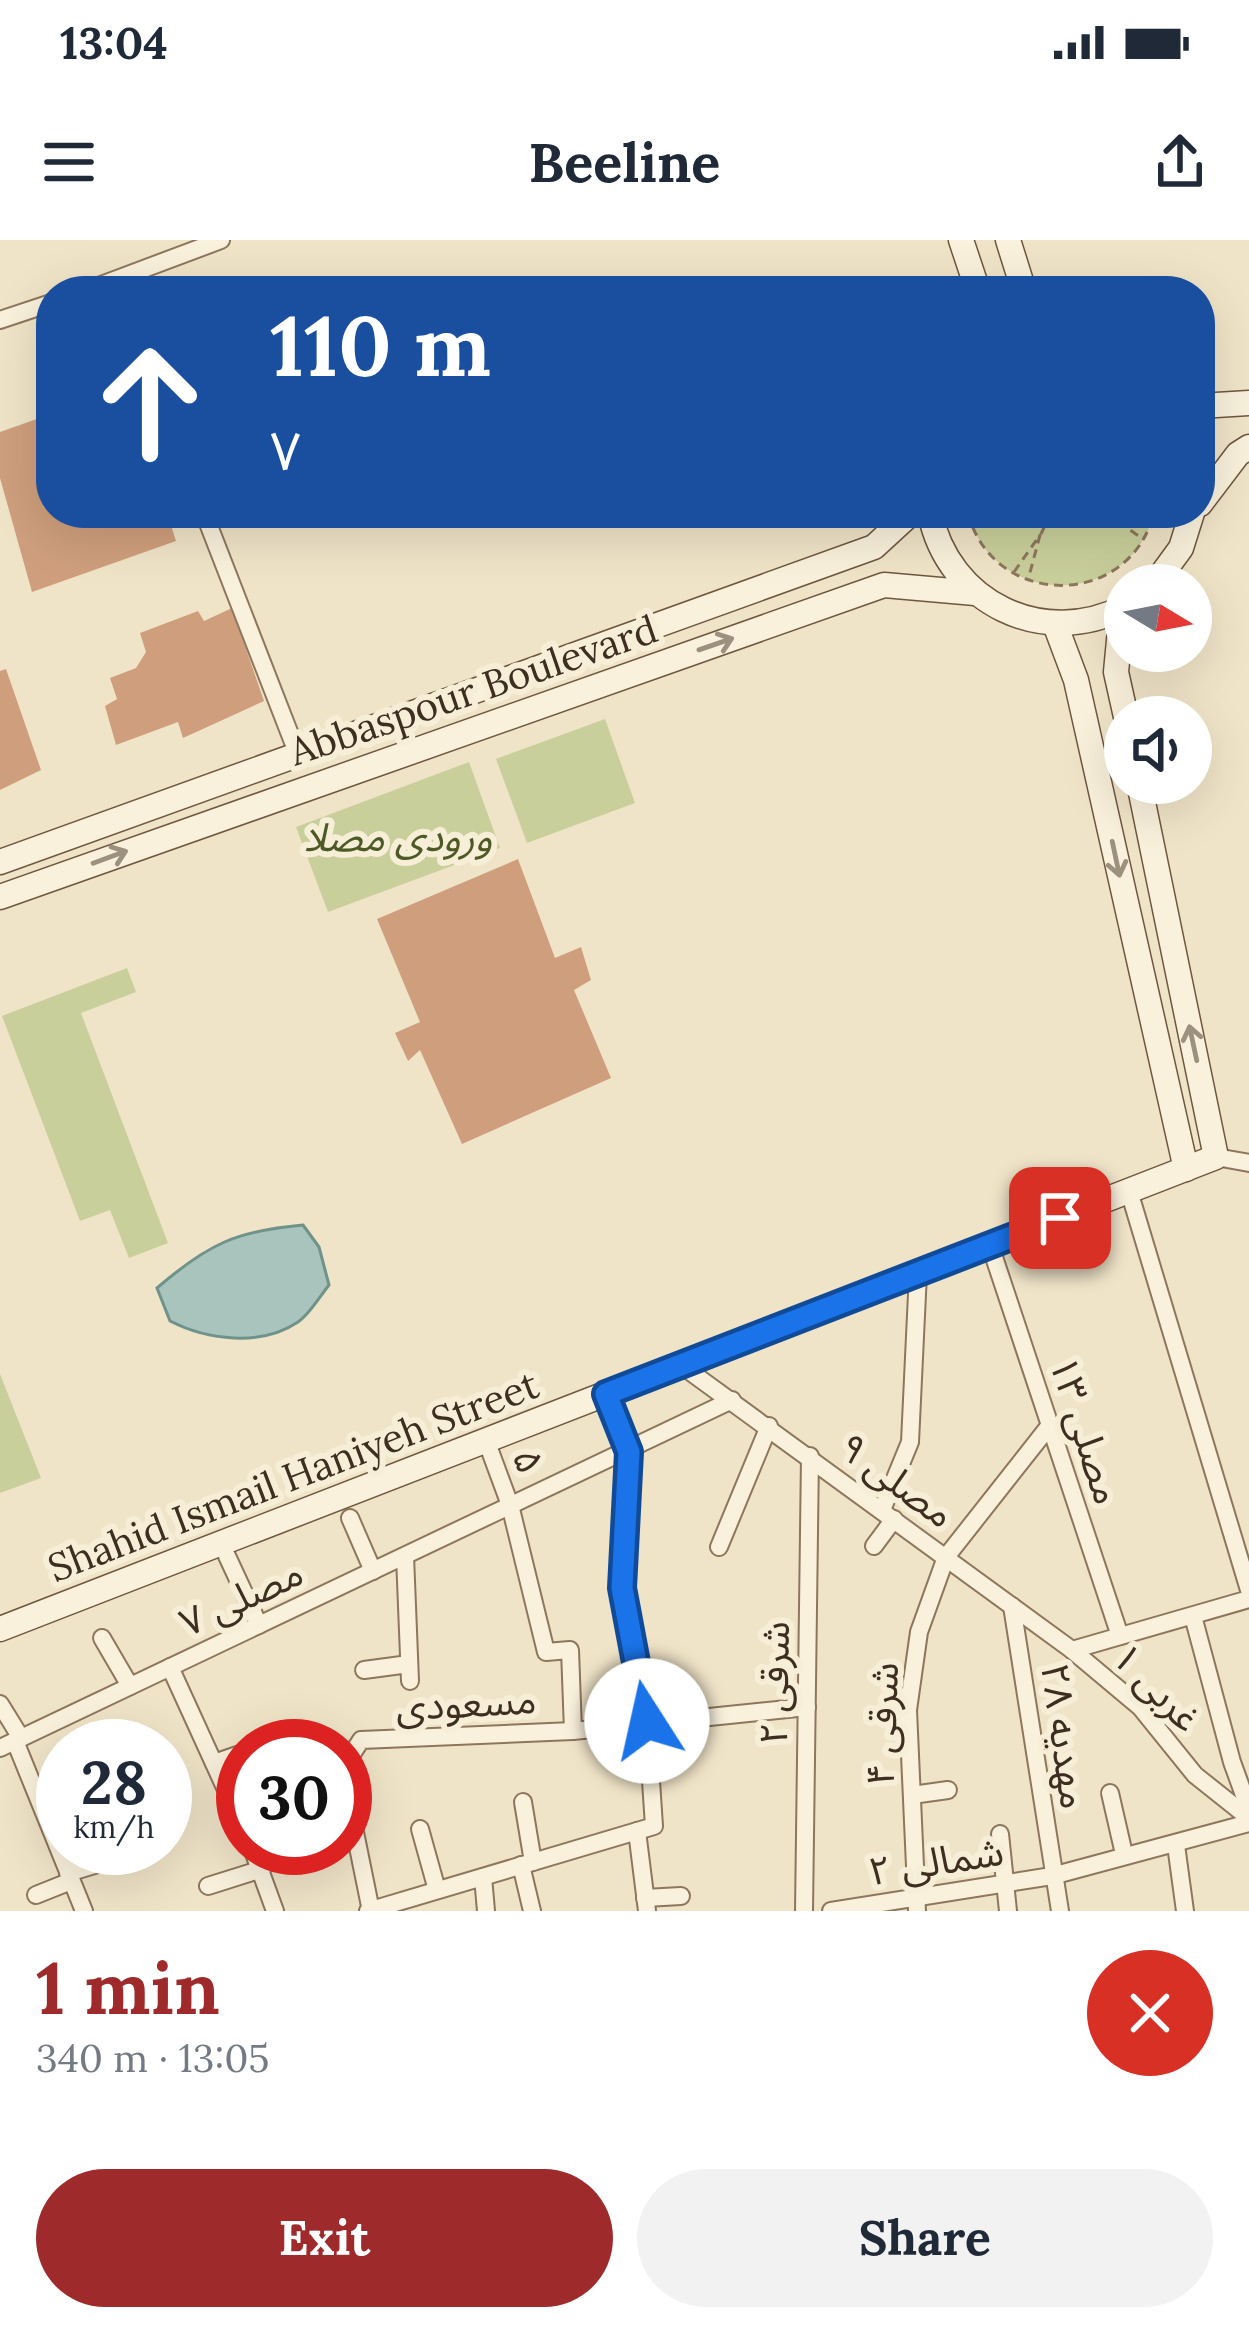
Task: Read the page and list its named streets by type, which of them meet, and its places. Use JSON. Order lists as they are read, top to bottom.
{
  "streets": {
    "main road": ["Abbaspour Boulevard", "Shahid Ismail Haniyeh Street"],
    "street": [
      "مصلی ۱۳",
      "۵",
      "مصلی ۹",
      "مصلی ۷",
      "۲ شرقی",
      "۱ غربی",
      "مسعودی",
      "۴ شرقی",
      "مهدیه ۲۸",
      "۲ شمالی"
    ]
  },
  "crossings": [
    ["مصلی ۱۳", "Shahid Ismail Haniyeh Street"],
    ["مصلی ۱۳", "۴ شرقی"],
    ["۵", "Shahid Ismail Haniyeh Street"],
    ["۵", "مصلی ۷"],
    ["۵", "مسعودی"],
    ["Shahid Ismail Haniyeh Street", "مصلی ۹"],
    ["مصلی ۹", "مصلی ۷"],
    ["مصلی ۹", "۲ شرقی"],
    ["مصلی ۹", "۱ غربی"],
    ["مصلی ۹", "۴ شرقی"],
    ["مصلی ۹", "مهدیه ۲۸"],
    ["۲ شرقی", "مسعودی"],
    ["۱ غربی", "۲ شمالی"],
    ["۴ شرقی", "۲ شمالی"],
    ["مهدیه ۲۸", "۲ شمالی"]
  ],
  "parks": ["ورودی مصلا"],
  "north": "right",
  "page": {
    "status": "13:04",
    "header": "Beeline",
    "turn": ["110 m", "۷"],
    "speed": "28 km/h",
    "limit": "30",
    "heading": ["1 min", "340 m · 13:05"],
    "buttons": ["Exit", "Share"]
  }
}
